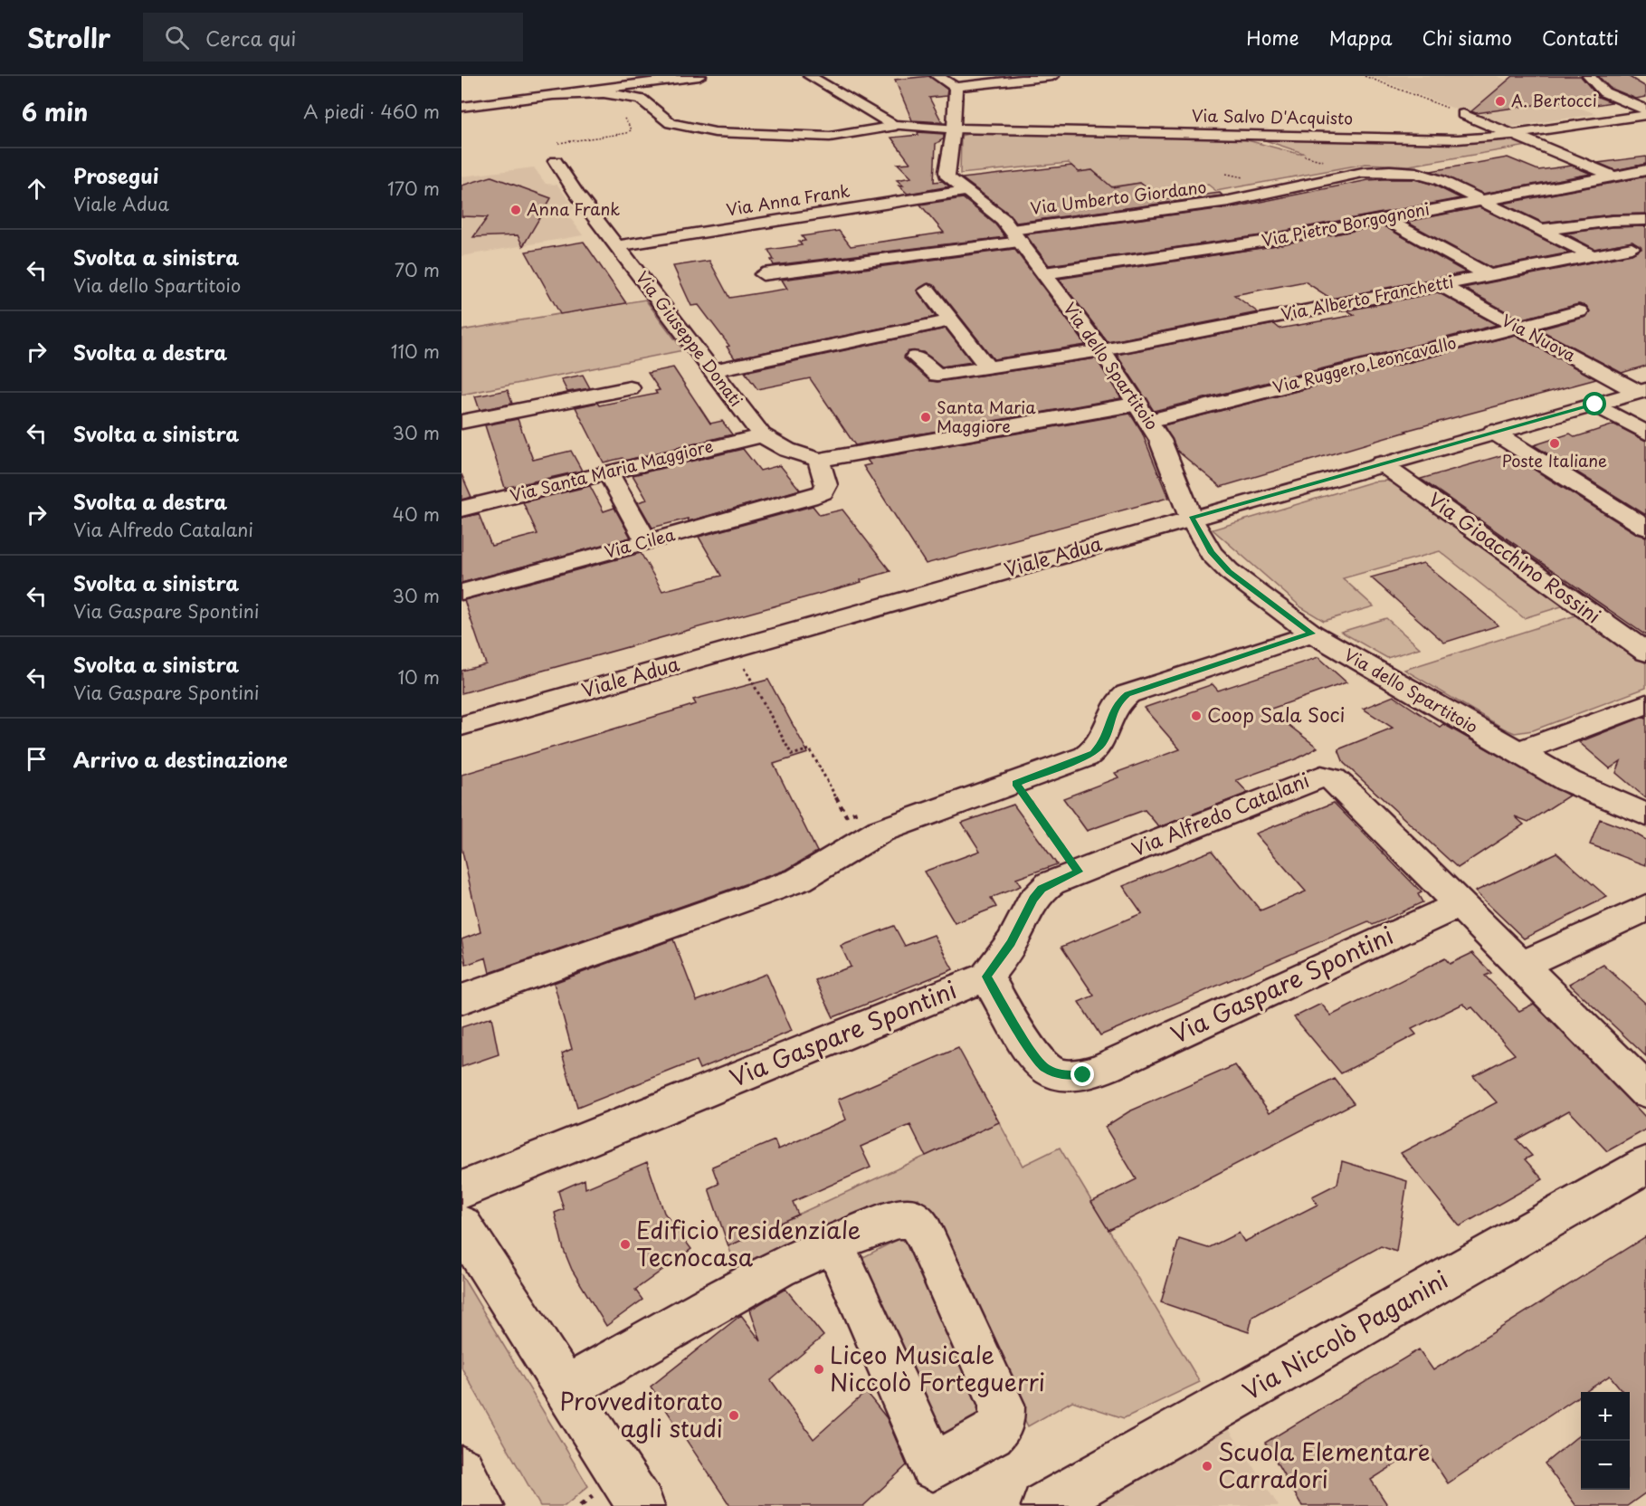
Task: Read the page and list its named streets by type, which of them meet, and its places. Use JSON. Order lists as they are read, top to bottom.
{
  "streets": {
    "main road": [
      "Via Salvo D'Acquisto",
      "Via Umberto Giordano",
      "Via Anna Frank",
      "Via Pietro Borgognoni",
      "Via Alberto Franchetti",
      "Via Nuova",
      "Via Giuseppe Donati",
      "Via Ruggero Leoncavallo",
      "Via dello Spartitoio",
      "Via Santa Maria Maggiore",
      "Via Cilea",
      "Viale Adua",
      "Via Gioacchino Rossini",
      "Via Alfredo Catalani",
      "Via Gaspare Spontini",
      "Via Niccolò Paganini"
    ]
  },
  "crossings": [
    ["Via Salvo D'Acquisto", "Via dello Spartitoio"],
    ["Via Umberto Giordano", "Via Pietro Borgognoni"],
    ["Via Umberto Giordano", "Via Alberto Franchetti"],
    ["Via Umberto Giordano", "Via dello Spartitoio"],
    ["Via Anna Frank", "Via Giuseppe Donati"],
    ["Via Anna Frank", "Via dello Spartitoio"],
    ["Via Pietro Borgognoni", "Via dello Spartitoio"],
    ["Via Alberto Franchetti", "Via Nuova"],
    ["Via Alberto Franchetti", "Via dello Spartitoio"],
    ["Via Nuova", "Via Ruggero Leoncavallo"],
    ["Via Nuova", "Viale Adua"],
    ["Via Giuseppe Donati", "Via Santa Maria Maggiore"],
    ["Via Giuseppe Donati", "Via Cilea"],
    ["Via Ruggero Leoncavallo", "Via dello Spartitoio"],
    ["Via dello Spartitoio", "Viale Adua"],
    ["Viale Adua", "Via Gioacchino Rossini"],
    ["Via Alfredo Catalani", "Via Gaspare Spontini"]
  ],
  "places": [
    "A. Bertocci",
    "Anna Frank",
    "Santa Maria Maggiore",
    "Poste Italiane",
    "Coop Sala Soci",
    "Edificio residenziale Tecnocasa",
    "Liceo Musicale Niccolò Forteguerri",
    "Provveditorato agli studi",
    "Scuola Elementare Carradori"
  ],
  "page": {
    "header": "Strollr",
    "search": "Cerca qui",
    "nav": [
      "Home",
      "Mappa",
      "Chi siamo",
      "Contatti"
    ],
    "heading": ["6 min", "A piedi · 460 m"],
    "list": [
      ["Prosegui", "Viale Adua", "170 m"],
      ["Svolta a sinistra", "Via dello Spartitoio", "70 m"],
      ["Svolta a destra", "110 m"],
      ["Svolta a sinistra", "30 m"],
      ["Svolta a destra", "Via Alfredo Catalani", "40 m"],
      ["Svolta a sinistra", "Via Gaspare Spontini", "30 m"],
      ["Svolta a sinistra", "Via Gaspare Spontini", "10 m"],
      "Arrivo a destinazione"
    ],
    "map_buttons": ["+", "−"]
  }
}
